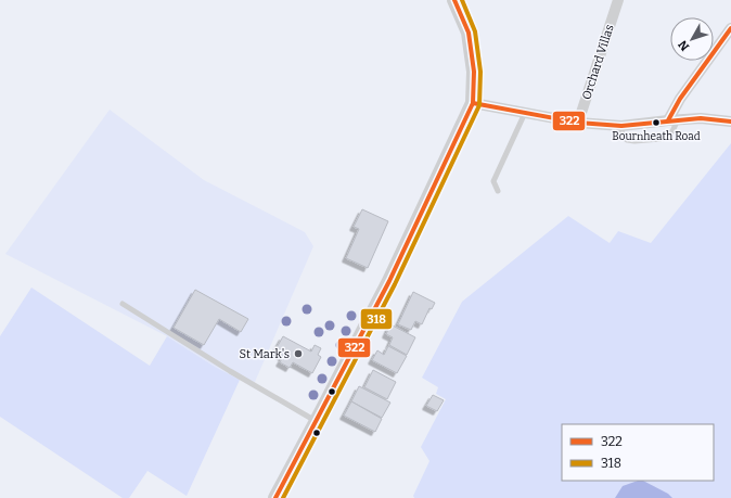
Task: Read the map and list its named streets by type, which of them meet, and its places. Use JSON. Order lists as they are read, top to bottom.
{
  "streets": {
    "street": ["Orchard Villas"]
  },
  "places": ["Bournheath Road", "St Mark's"],
  "lines": ["transit line 322", "transit line 318"],
  "legend": ["322", "318"],
  "north": "bottom left"
}
